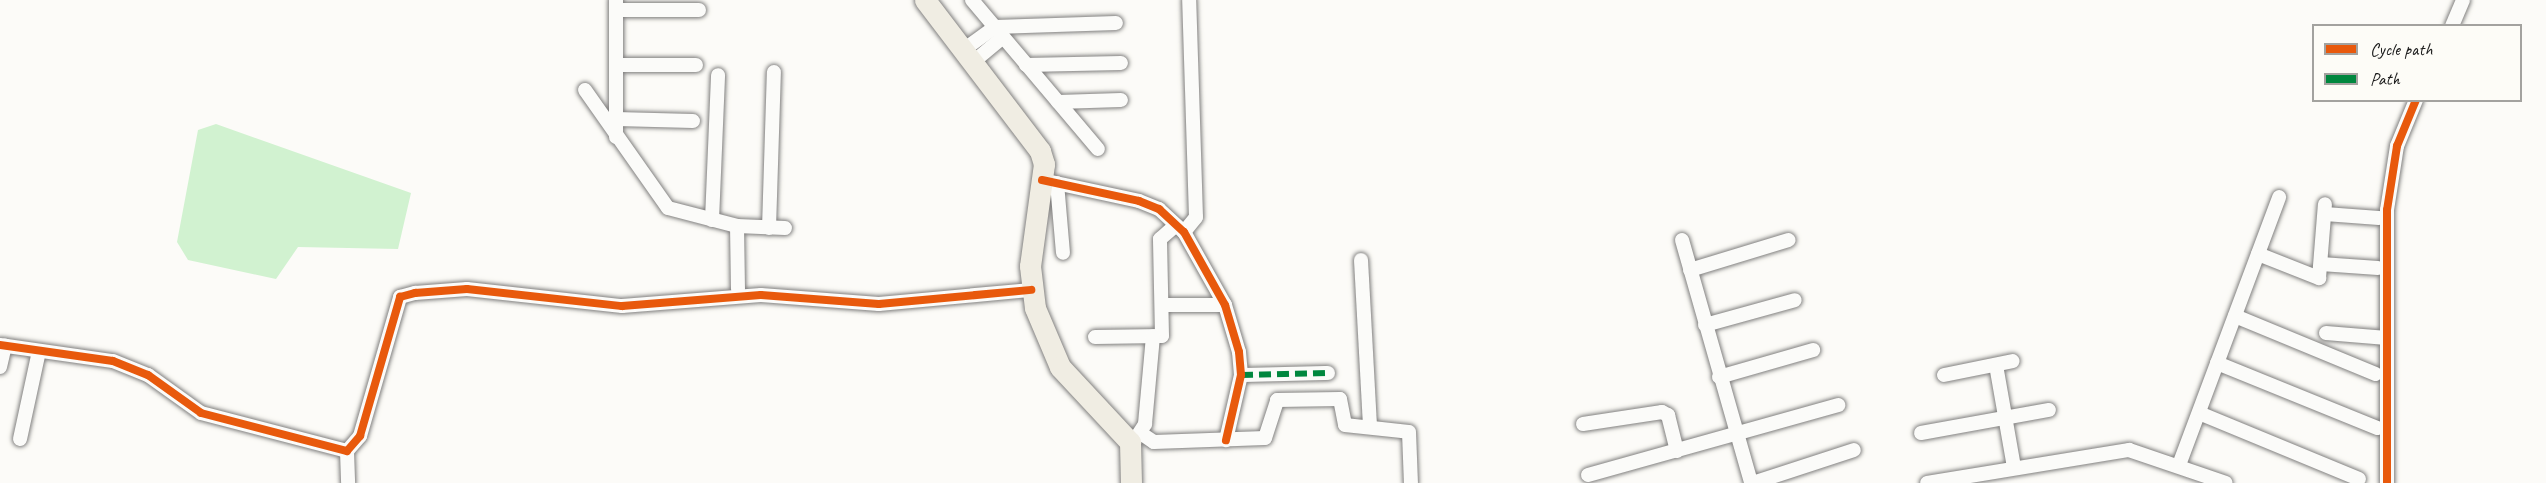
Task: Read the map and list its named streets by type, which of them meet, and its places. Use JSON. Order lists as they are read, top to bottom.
{
  "legend": ["Cycle path", "Path"]
}
